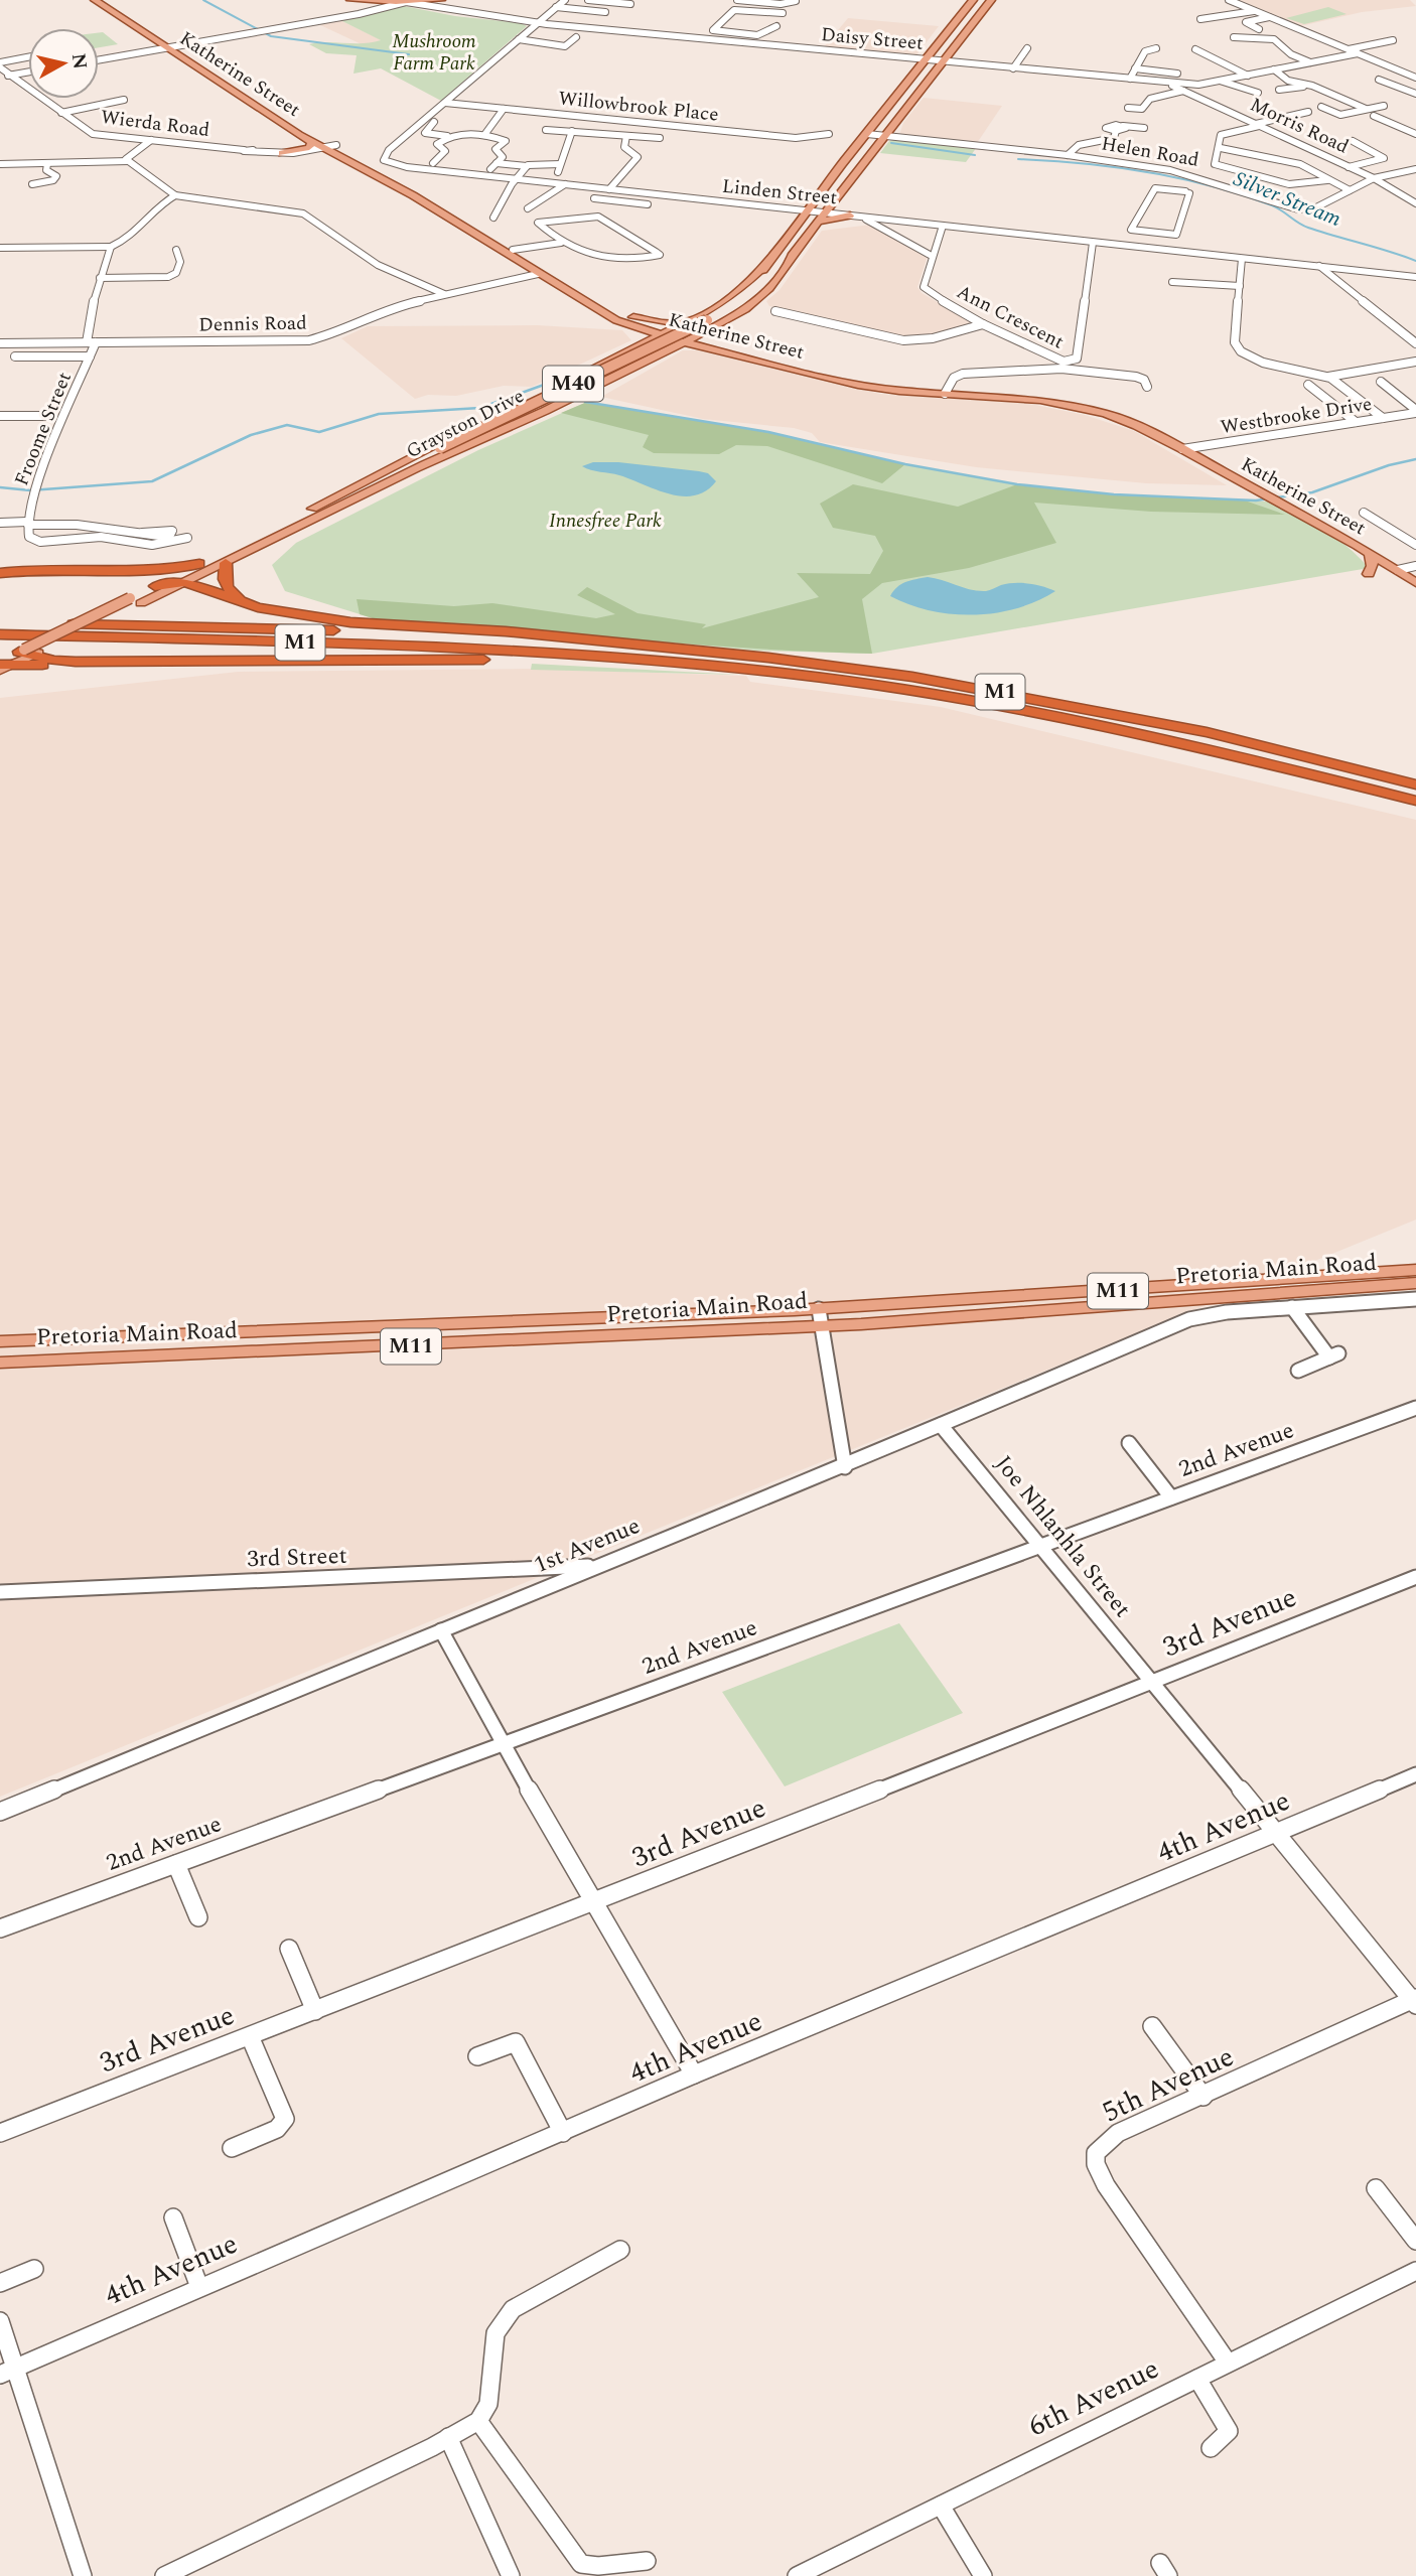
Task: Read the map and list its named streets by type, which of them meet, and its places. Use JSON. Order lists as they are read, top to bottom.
{
  "streets": {
    "highway": ["M1"],
    "main road": [
      "Katherine Street",
      "M40",
      "Grayston Drive",
      "Pretoria Main Road",
      "M11"
    ],
    "street": [
      "Daisy Street",
      "Willowbrook Place",
      "Wierda Road",
      "Morris Road",
      "Helen Road",
      "Linden Street",
      "Ann Crescent",
      "Dennis Road",
      "Westbrooke Drive",
      "Froome Street",
      "2nd Avenue",
      "Joe Nhlanhla Street",
      "1st Avenue",
      "3rd Street",
      "3rd Avenue",
      "4th Avenue",
      "5th Avenue",
      "6th Avenue"
    ]
  },
  "crossings": [
    ["Daisy Street", "Morris Road"],
    ["Daisy Street", "Linden Street"],
    ["Daisy Street", "Grayston Drive"],
    ["Katherine Street", "Wierda Road"],
    ["Katherine Street", "Dennis Road"],
    ["Katherine Street", "Westbrooke Drive"],
    ["Willowbrook Place", "Linden Street"],
    ["Morris Road", "Helen Road"],
    ["Helen Road", "Grayston Drive"],
    ["Linden Street", "Ann Crescent"],
    ["Linden Street", "Grayston Drive"],
    ["Dennis Road", "Froome Street"],
    ["2nd Avenue", "Joe Nhlanhla Street"],
    ["Joe Nhlanhla Street", "1st Avenue"],
    ["Joe Nhlanhla Street", "3rd Avenue"],
    ["Joe Nhlanhla Street", "4th Avenue"],
    ["Joe Nhlanhla Street", "5th Avenue"],
    ["1st Avenue", "3rd Street"],
    ["5th Avenue", "6th Avenue"]
  ],
  "water": ["Silver Stream"],
  "parks": ["Mushroom Farm Park", "Innesfree Park"],
  "north": "right"
}
